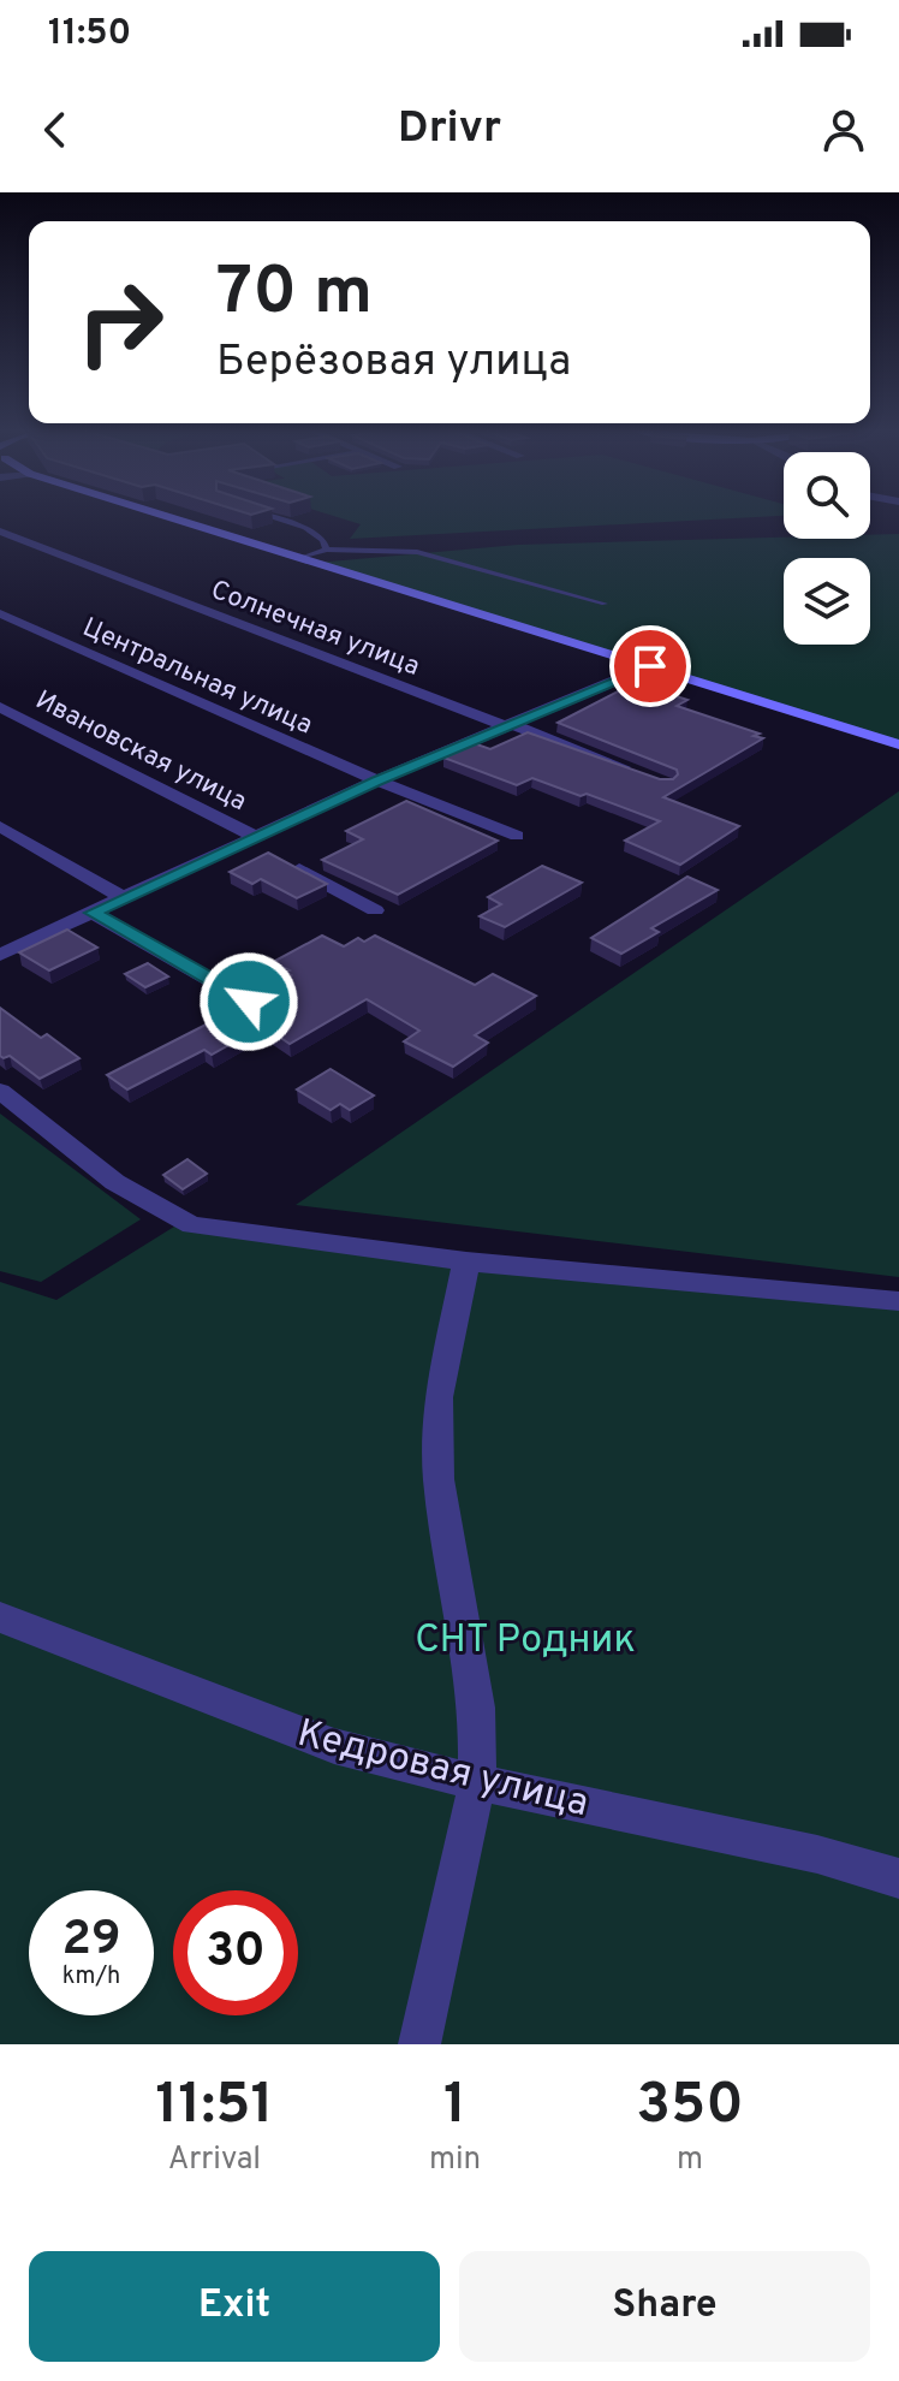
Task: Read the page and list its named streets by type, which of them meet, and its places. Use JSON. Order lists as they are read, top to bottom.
{
  "streets": {
    "street": [
      "Солнечная улица",
      "Центральная улица",
      "Ивановская улица",
      "Кедровая улица"
    ]
  },
  "parks": ["СНТ Родник"],
  "page": {
    "status": "11:50",
    "header": "Drivr",
    "turn": ["70 m", "Берёзовая улица"],
    "speed": "29 km/h",
    "limit": "30",
    "eta": [
      "11:51",
      "Arrival",
      "1",
      "min",
      "350",
      "m"
    ],
    "buttons": ["Exit", "Share"]
  }
}
